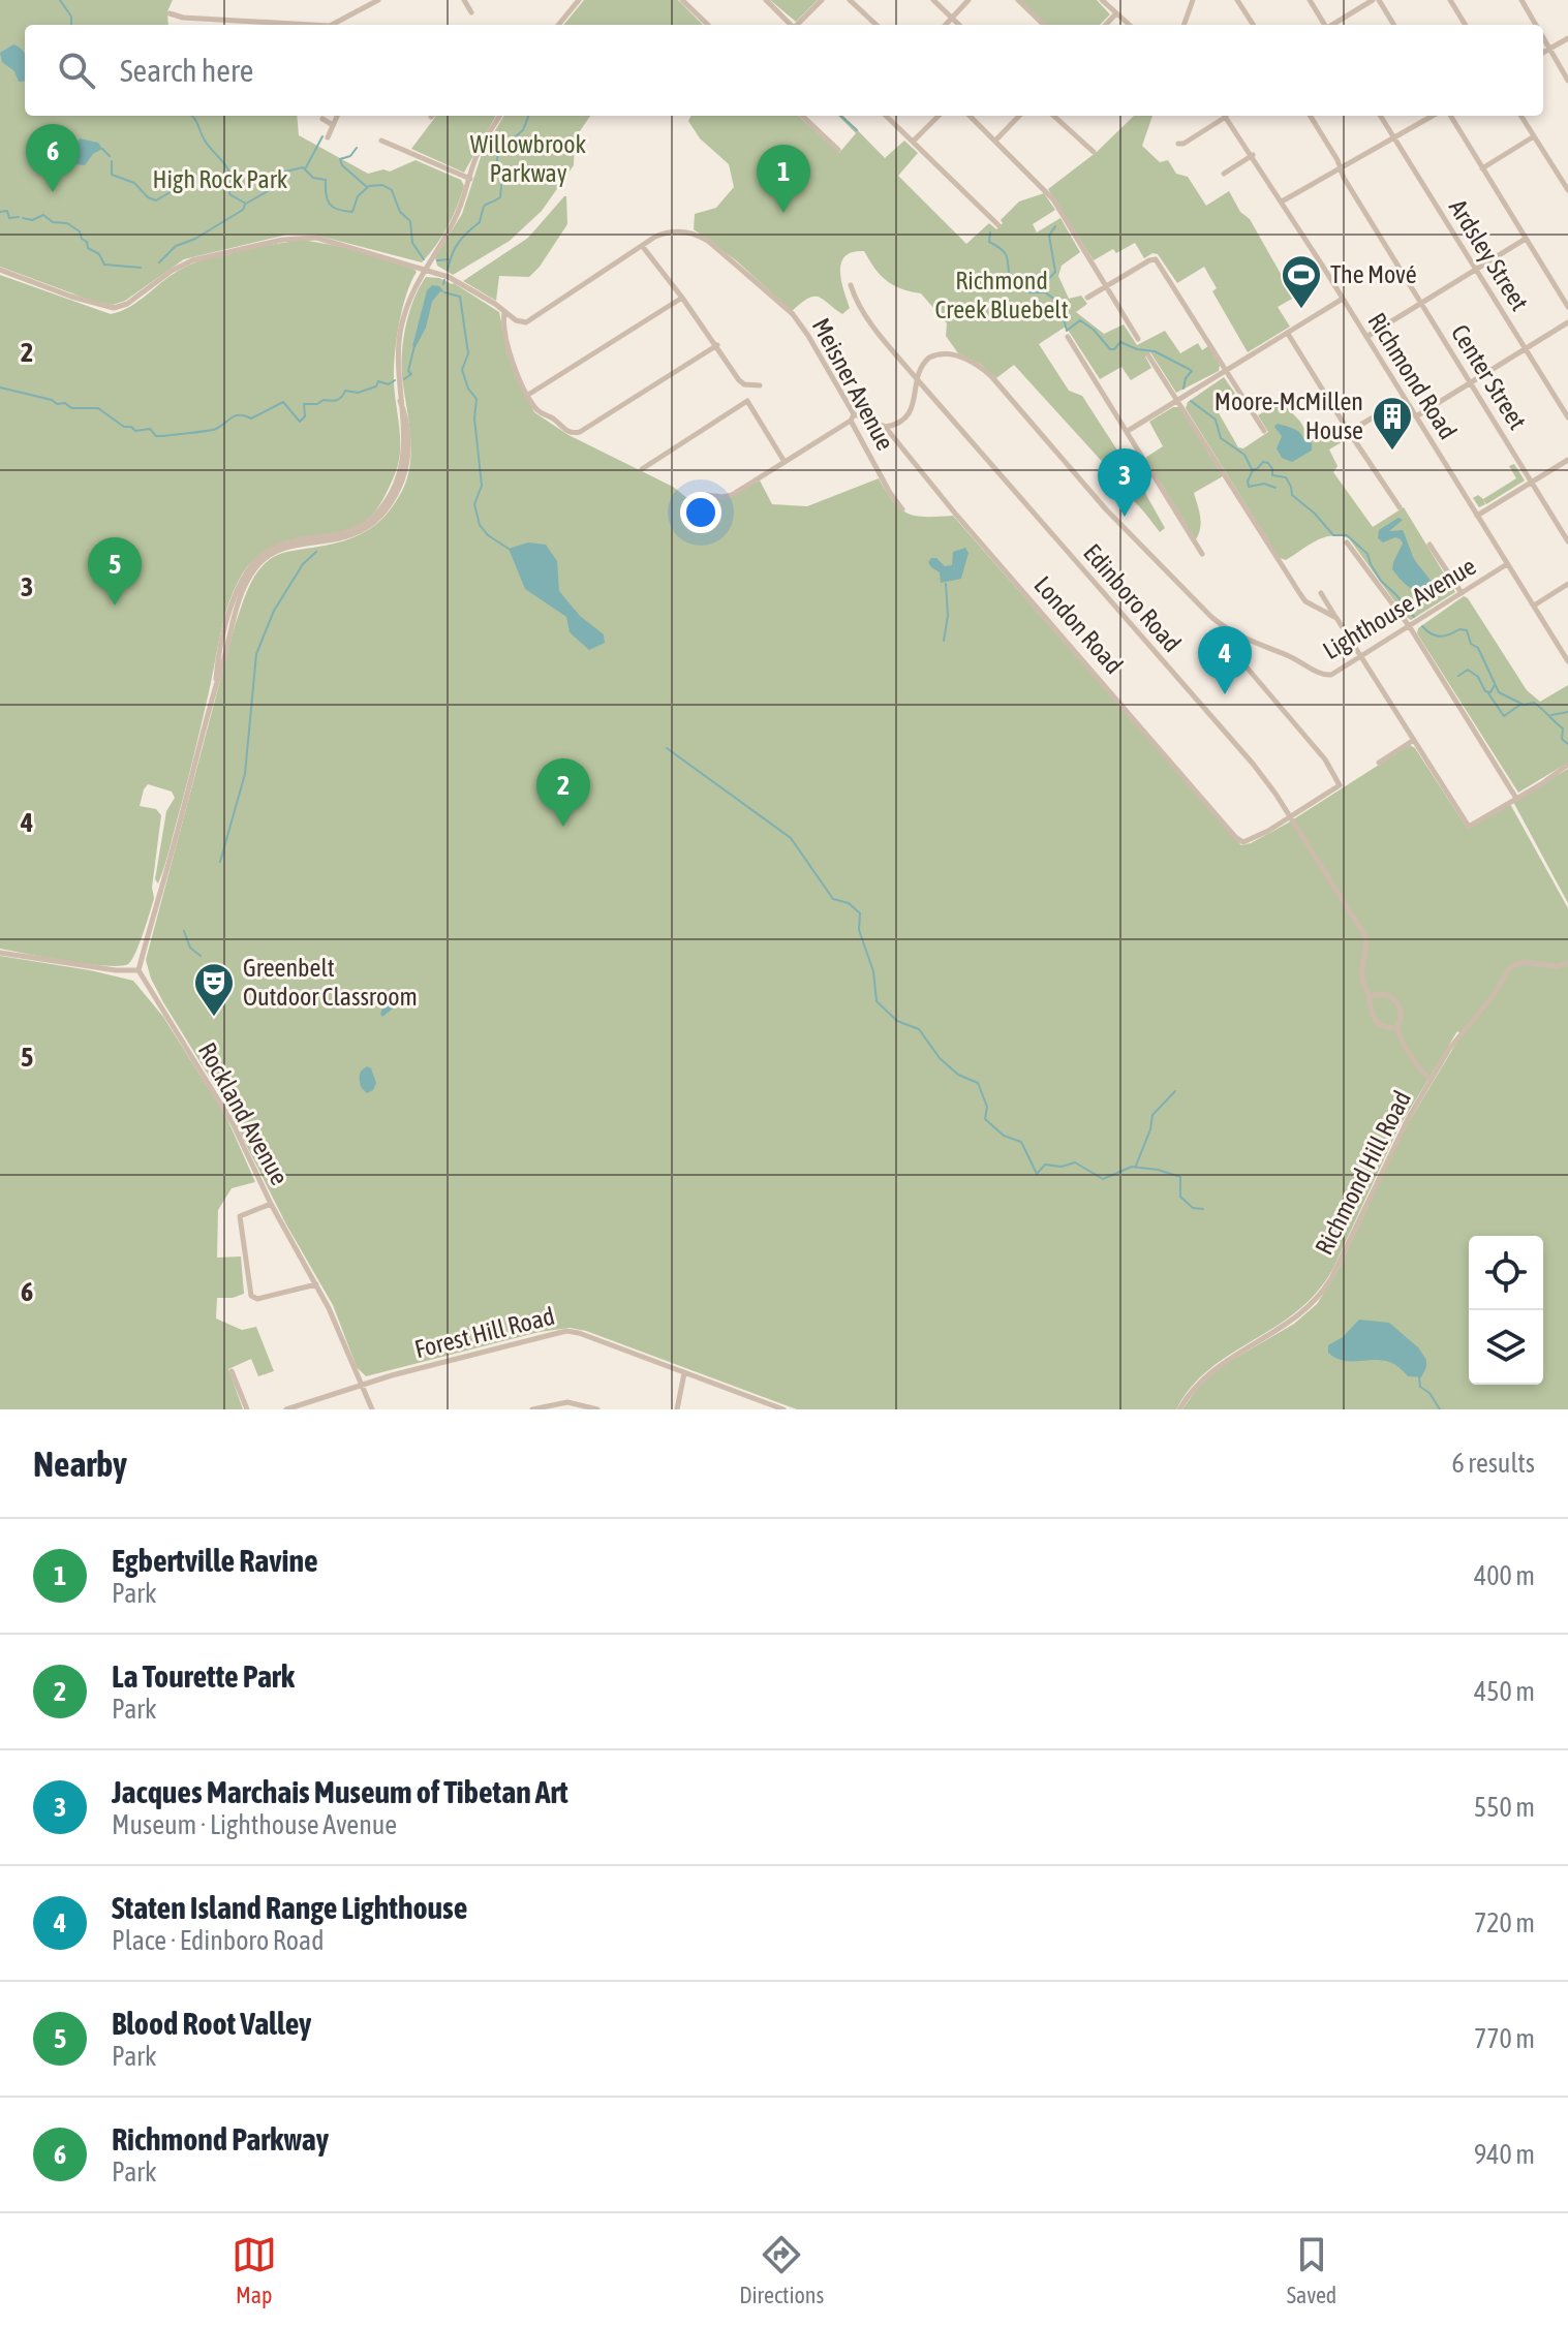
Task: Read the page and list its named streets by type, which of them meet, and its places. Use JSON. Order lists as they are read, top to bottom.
{
  "streets": {
    "street": [
      "Ardsley Street",
      "Richmond Road",
      "Center Street",
      "Meisner Avenue",
      "Edinboro Road",
      "Lighthouse Avenue",
      "London Road",
      "Rockland Avenue",
      "Richmond Hill Road",
      "Forest Hill Road"
    ]
  },
  "crossings": [
    ["Richmond Road", "Lighthouse Avenue"],
    ["Edinboro Road", "Lighthouse Avenue"],
    ["Edinboro Road", "London Road"],
    ["Edinboro Road", "Richmond Hill Road"],
    ["Rockland Avenue", "Forest Hill Road"]
  ],
  "parks": ["Willowbrook Parkway", "High Rock Park", "Richmond Creek Bluebelt"],
  "places": {
    "sports": ["The Mové"],
    "building": ["Moore-McMillen House"],
    "theatre": ["Greenbelt Outdoor Classroom"]
  },
  "page": {
    "search": "Search here",
    "pins": [
      "6",
      "1",
      "3",
      "5",
      "4",
      "2"
    ],
    "heading": ["Nearby", "6 results"],
    "list": [
      {
        "mark": "1",
        "name": "Egbertville Ravine",
        "note": "Park",
        "value": "400 m"
      },
      {
        "mark": "2",
        "name": "La Tourette Park",
        "note": "Park",
        "value": "450 m"
      },
      {
        "mark": "3",
        "name": "Jacques Marchais Museum of Tibetan Art",
        "note": "Museum · Lighthouse Avenue",
        "value": "550 m"
      },
      {
        "mark": "4",
        "name": "Staten Island Range Lighthouse",
        "note": "Place · Edinboro Road",
        "value": "720 m"
      },
      {
        "mark": "5",
        "name": "Blood Root Valley",
        "note": "Park",
        "value": "770 m"
      },
      {
        "mark": "6",
        "name": "Richmond Parkway",
        "note": "Park",
        "value": "940 m"
      }
    ],
    "nav": ["Map", "Directions", "Saved"]
  },
  "grid": {
    "rows": [
      "2",
      "3",
      "4",
      "5",
      "6"
    ]
  }
}
